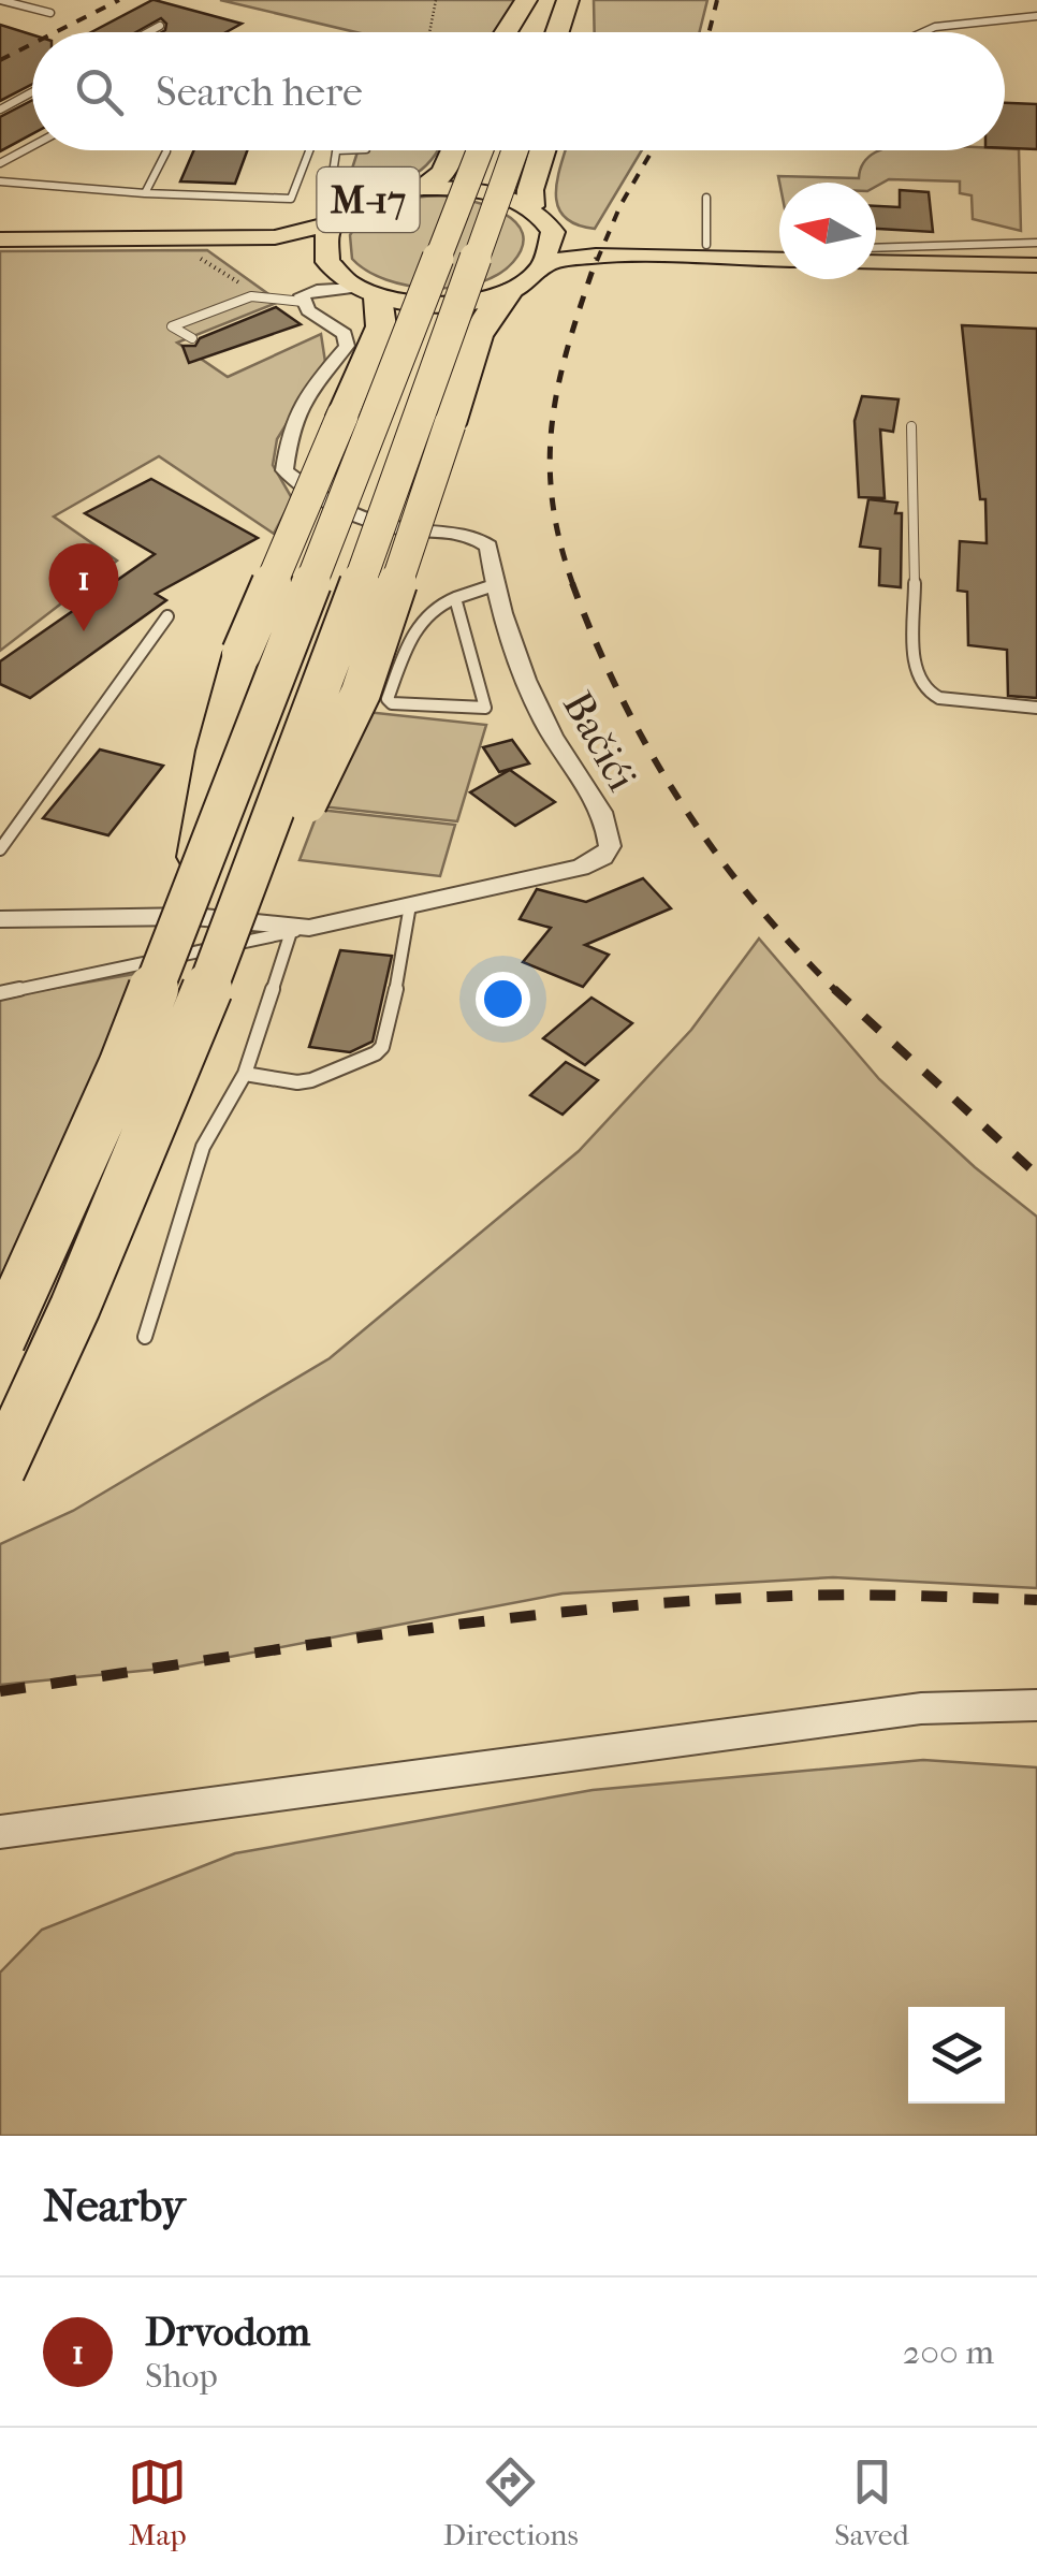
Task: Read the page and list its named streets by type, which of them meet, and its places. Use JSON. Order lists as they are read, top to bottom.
{
  "streets": {
    "main road": ["M-17"],
    "street": ["Bačići"]
  },
  "north": "left",
  "page": {
    "search": "Search here",
    "pins": "1",
    "heading": "Nearby",
    "list": [
      {
        "mark": "1",
        "name": "Drvodom",
        "note": "Shop",
        "value": "200 m"
      }
    ],
    "nav": ["Map", "Directions", "Saved"]
  }
}
